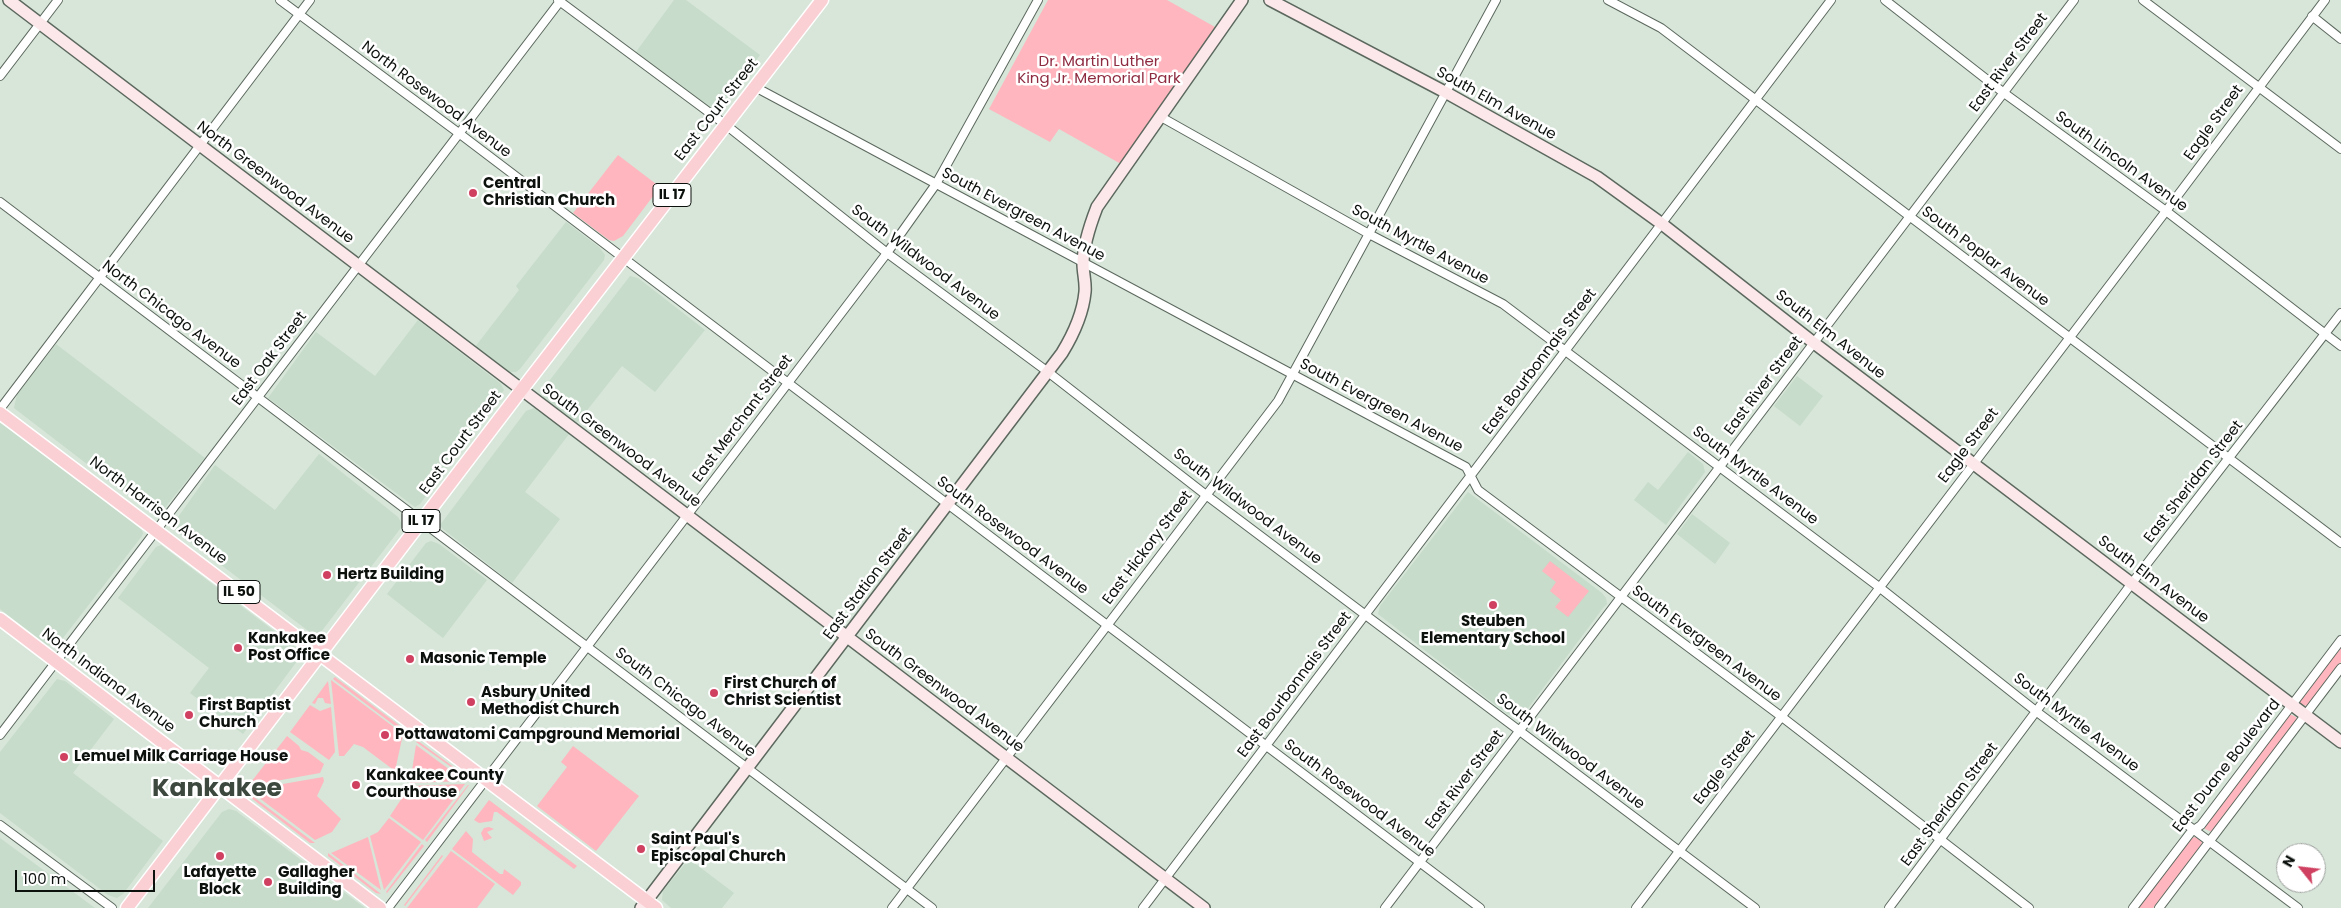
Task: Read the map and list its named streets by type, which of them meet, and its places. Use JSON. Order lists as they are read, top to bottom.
{
  "streets": {
    "main road": [
      "East Court Street",
      "IL 17",
      "North Harrison Avenue",
      "IL 50",
      "North Indiana Avenue"
    ],
    "street": [
      "East River Street",
      "North Rosewood Avenue",
      "South Elm Avenue",
      "Eagle Street",
      "South Lincoln Avenue",
      "North Greenwood Avenue",
      "South Evergreen Avenue",
      "South Myrtle Avenue",
      "South Poplar Avenue",
      "South Wildwood Avenue",
      "North Chicago Avenue",
      "East Oak Street",
      "East Bourbonnais Street",
      "East Merchant Street",
      "South Greenwood Avenue",
      "East Sheridan Street",
      "South Rosewood Avenue",
      "East Hickory Street",
      "East Station Street",
      "South Chicago Avenue",
      "East Duane Boulevard"
    ]
  },
  "crossings": [
    ["East River Street", "South Elm Avenue"],
    ["East River Street", "South Lincoln Avenue"],
    ["East River Street", "South Evergreen Avenue"],
    ["East River Street", "South Myrtle Avenue"],
    ["East River Street", "South Poplar Avenue"],
    ["East River Street", "South Wildwood Avenue"],
    ["East River Street", "South Rosewood Avenue"],
    ["North Rosewood Avenue", "East Court Street"],
    ["North Rosewood Avenue", "East Oak Street"],
    ["North Rosewood Avenue", "South Rosewood Avenue"],
    ["South Elm Avenue", "Eagle Street"],
    ["South Elm Avenue", "East Bourbonnais Street"],
    ["South Elm Avenue", "East Sheridan Street"],
    ["South Elm Avenue", "East Hickory Street"],
    ["South Elm Avenue", "East Duane Boulevard"],
    ["East Court Street", "North Greenwood Avenue"],
    ["East Court Street", "South Evergreen Avenue"],
    ["East Court Street", "South Wildwood Avenue"],
    ["East Court Street", "North Chicago Avenue"],
    ["East Court Street", "South Greenwood Avenue"],
    ["East Court Street", "North Harrison Avenue"],
    ["East Court Street", "South Rosewood Avenue"],
    ["East Court Street", "IL 50"],
    ["East Court Street", "North Indiana Avenue"],
    ["East Court Street", "South Chicago Avenue"],
    ["Eagle Street", "South Lincoln Avenue"],
    ["Eagle Street", "South Evergreen Avenue"],
    ["Eagle Street", "South Myrtle Avenue"],
    ["Eagle Street", "South Poplar Avenue"],
    ["Eagle Street", "South Wildwood Avenue"],
    ["South Lincoln Avenue", "East Sheridan Street"],
    ["North Greenwood Avenue", "East Oak Street"],
    ["North Greenwood Avenue", "South Greenwood Avenue"],
    ["South Evergreen Avenue", "East Bourbonnais Street"],
    ["South Evergreen Avenue", "East Merchant Street"],
    ["South Evergreen Avenue", "East Sheridan Street"],
    ["South Evergreen Avenue", "East Hickory Street"],
    ["South Evergreen Avenue", "East Station Street"],
    ["South Myrtle Avenue", "East Bourbonnais Street"],
    ["South Myrtle Avenue", "East Sheridan Street"],
    ["South Myrtle Avenue", "East Hickory Street"],
    ["South Myrtle Avenue", "East Station Street"],
    ["South Myrtle Avenue", "East Duane Boulevard"],
    ["South Poplar Avenue", "East Bourbonnais Street"],
    ["South Poplar Avenue", "East Sheridan Street"],
    ["South Wildwood Avenue", "East Oak Street"],
    ["South Wildwood Avenue", "East Bourbonnais Street"],
    ["South Wildwood Avenue", "East Merchant Street"],
    ["South Wildwood Avenue", "East Hickory Street"],
    ["South Wildwood Avenue", "East Station Street"],
    ["North Chicago Avenue", "East Oak Street"],
    ["North Chicago Avenue", "South Chicago Avenue"],
    ["East Oak Street", "North Harrison Avenue"],
    ["East Oak Street", "North Indiana Avenue"],
    ["East Bourbonnais Street", "South Greenwood Avenue"],
    ["East Bourbonnais Street", "South Rosewood Avenue"],
    ["East Merchant Street", "South Greenwood Avenue"],
    ["East Merchant Street", "South Rosewood Avenue"],
    ["East Merchant Street", "IL 50"],
    ["East Merchant Street", "South Chicago Avenue"],
    ["South Greenwood Avenue", "East Hickory Street"],
    ["South Greenwood Avenue", "East Station Street"],
    ["North Harrison Avenue", "IL 50"],
    ["South Rosewood Avenue", "East Hickory Street"],
    ["South Rosewood Avenue", "East Station Street"],
    ["East Hickory Street", "South Chicago Avenue"],
    ["East Station Street", "IL 50"],
    ["East Station Street", "South Chicago Avenue"]
  ],
  "districts": ["Kankakee"],
  "parks": ["Dr. Martin Luther King Jr. Memorial Park"],
  "places": [
    "Central Christian Church",
    "Hertz Building",
    "Steuben Elementary School",
    "Kankakee Post Office",
    "Masonic Temple",
    "First Church of Christ Scientist",
    "Asbury United Methodist Church",
    "First Baptist Church",
    "Pottawatomi Campground Memorial",
    "Lemuel Milk Carriage House",
    "Kankakee County Courthouse",
    "Saint Paul's Episcopal Church",
    "Lafayette Block",
    "Gallagher Building"
  ],
  "scale_bar": "100 m",
  "north": "top left"
}
